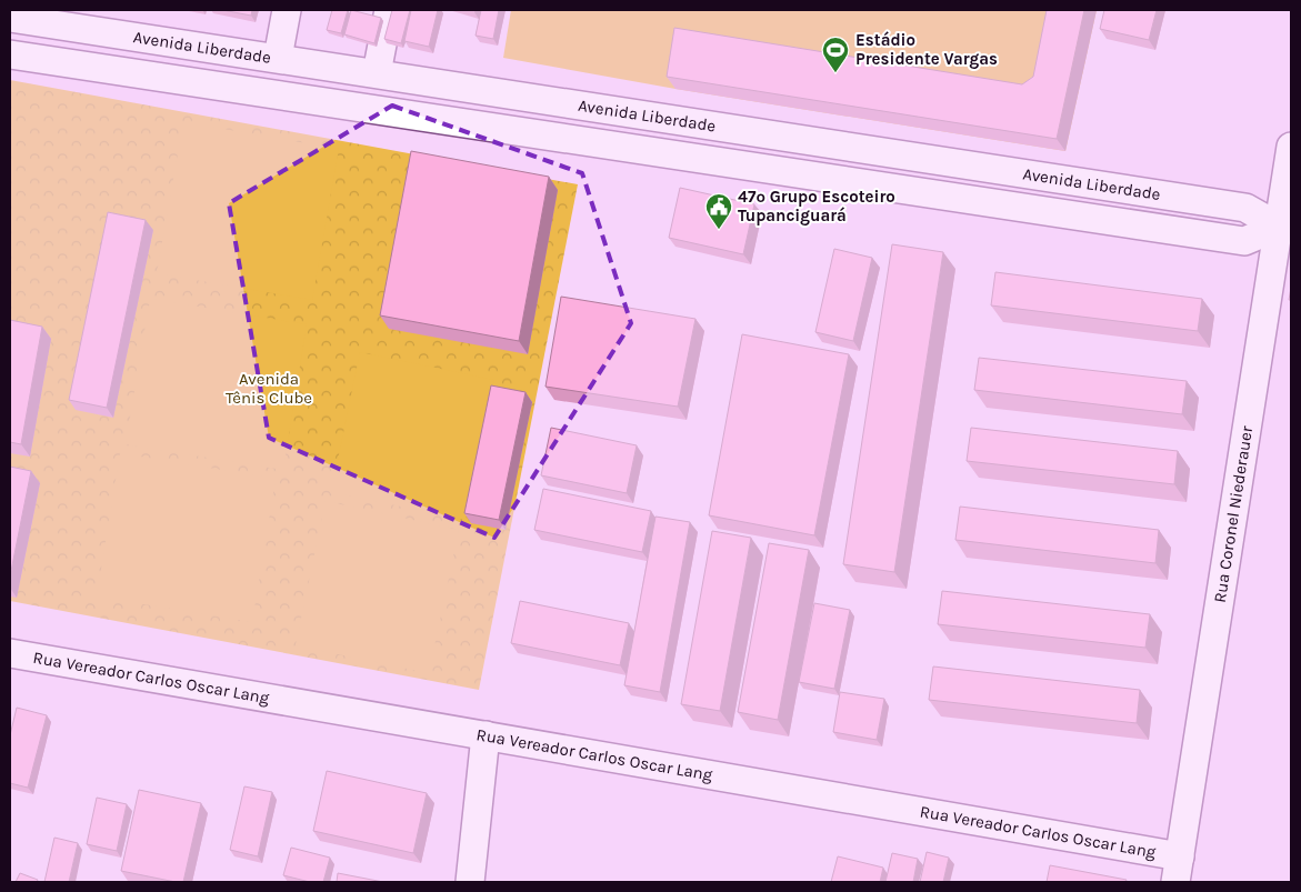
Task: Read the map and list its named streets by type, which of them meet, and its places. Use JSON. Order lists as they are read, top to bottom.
{
  "streets": {
    "street": ["Avenida Liberdade", "Rua Coronel Niederauer", "Rua Vereador Carlos Oscar Lang"]
  },
  "crossings": [
    ["Avenida Liberdade", "Rua Coronel Niederauer"],
    ["Rua Coronel Niederauer", "Rua Vereador Carlos Oscar Lang"]
  ],
  "parks": ["Avenida Tênis Clube"],
  "places": {
    "sports": ["Estádio Presidente Vargas"],
    "public building": ["47º Grupo Escoteiro Tupanciguará"]
  }
}
